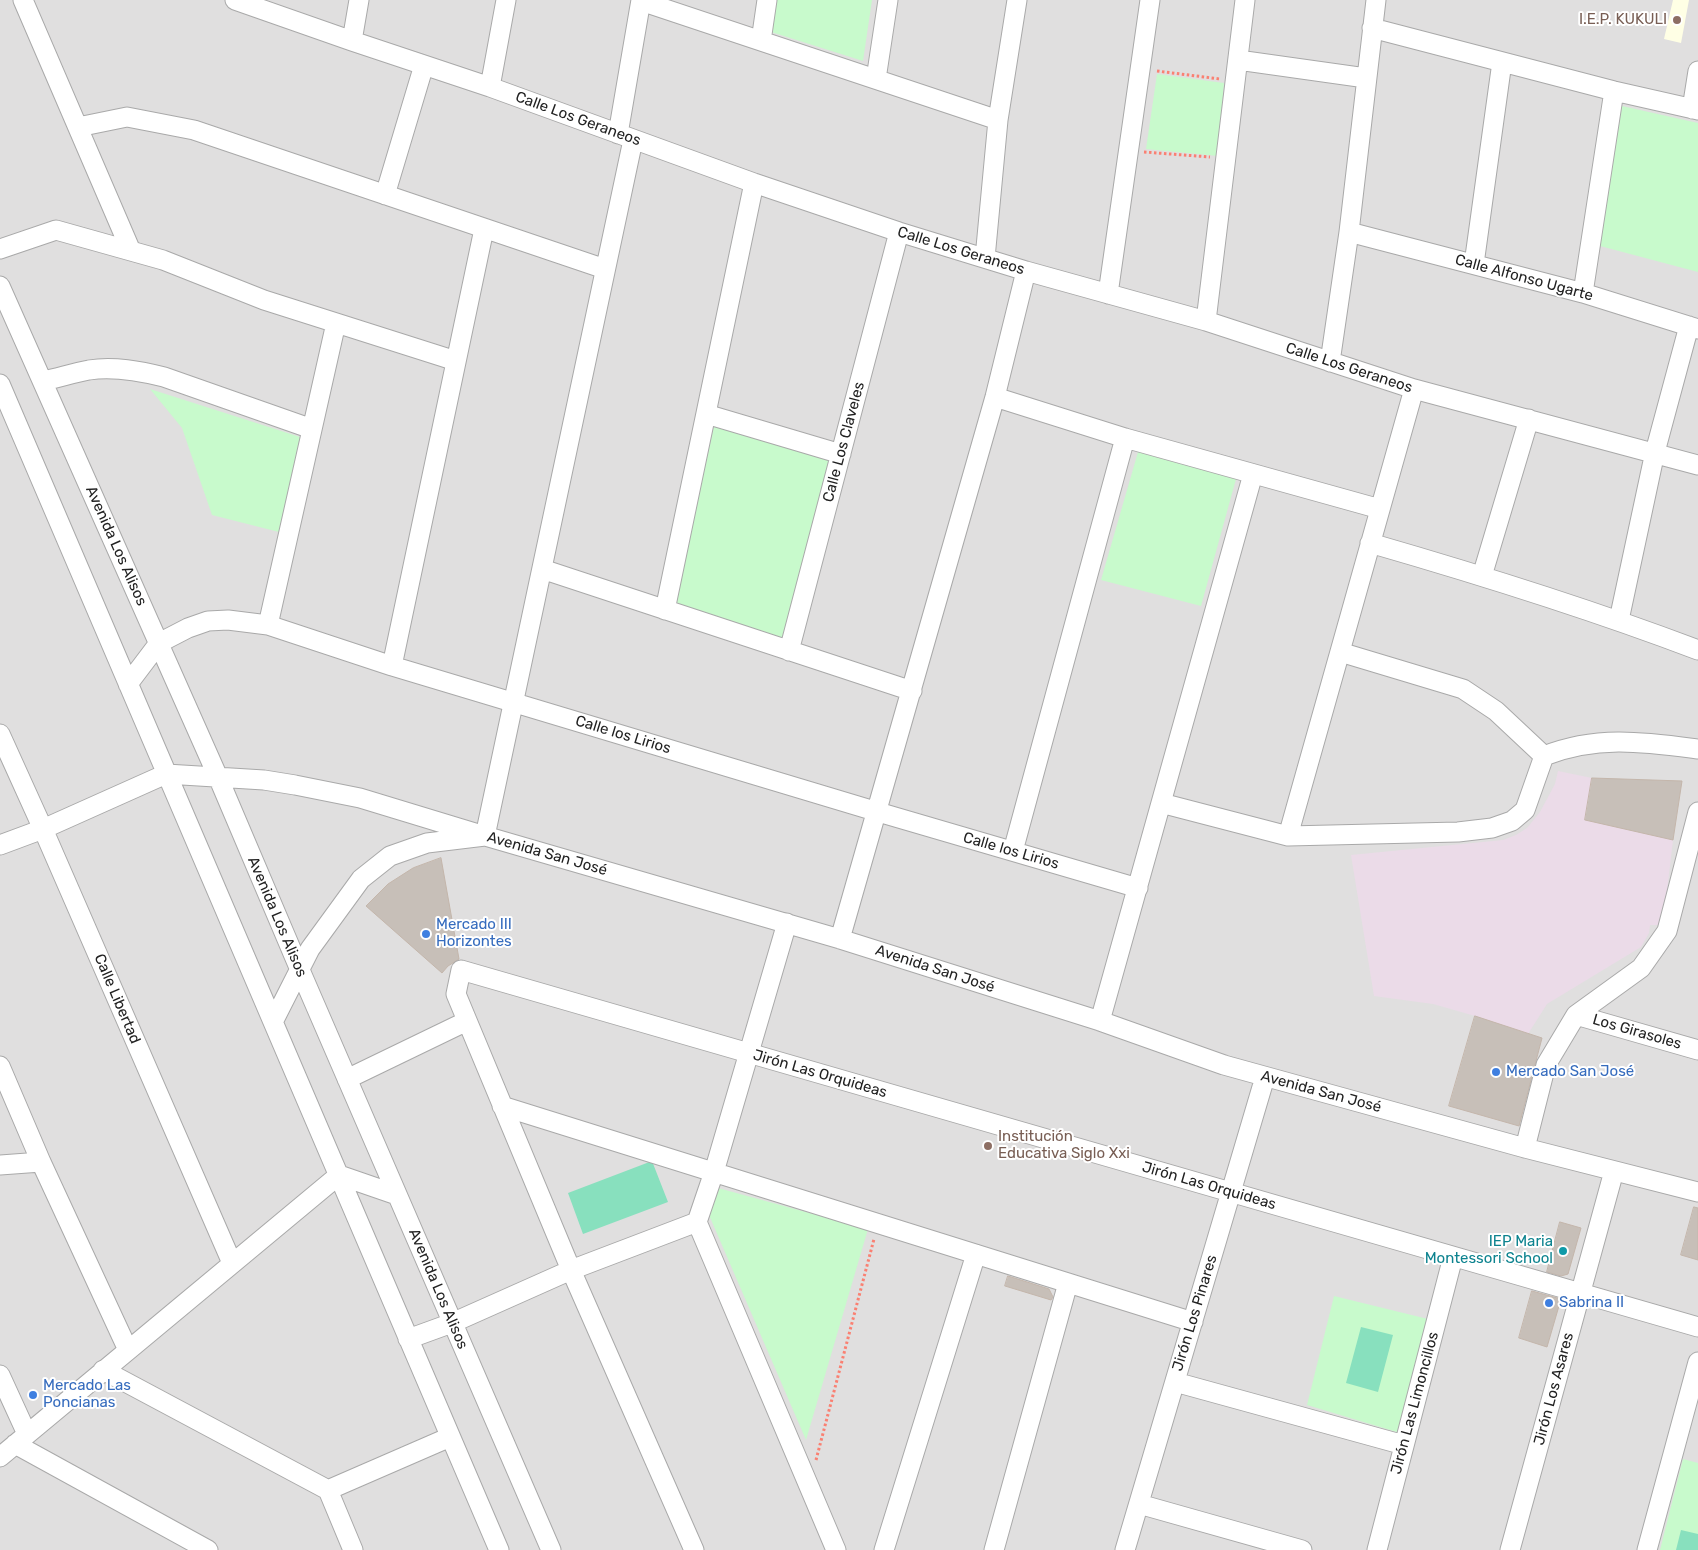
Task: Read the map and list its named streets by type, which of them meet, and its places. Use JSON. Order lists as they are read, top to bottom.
{
  "streets": {
    "street": [
      "Calle Los Geraneos",
      "Calle Alfonso Ugarte",
      "Calle Los Claveles",
      "Avenida Los Alisos",
      "Calle los Lirios",
      "Avenida San José",
      "Calle Libertad",
      "Los Girasoles",
      "Jirón Las Orquideas",
      "Jirón Los Pinares",
      "Jirón Los Asares",
      "Jirón Las Limoncillos"
    ]
  },
  "crossings": [
    ["Calle Los Geraneos", "Calle Los Claveles"],
    ["Avenida Los Alisos", "Calle los Lirios"],
    ["Avenida Los Alisos", "Avenida San José"],
    ["Avenida San José", "Jirón Los Pinares"],
    ["Avenida San José", "Jirón Los Asares"],
    ["Jirón Las Orquideas", "Jirón Los Pinares"],
    ["Jirón Las Orquideas", "Jirón Los Asares"],
    ["Jirón Las Orquideas", "Jirón Las Limoncillos"]
  ],
  "places": [
    "I.E.P. KUKULI",
    "Mercado III Horizontes",
    "Mercado San José",
    "Institución Educativa Siglo Xxi",
    "IEP Maria Montessori School",
    "Sabrina II",
    "Mercado Las Poncianas"
  ]
}
